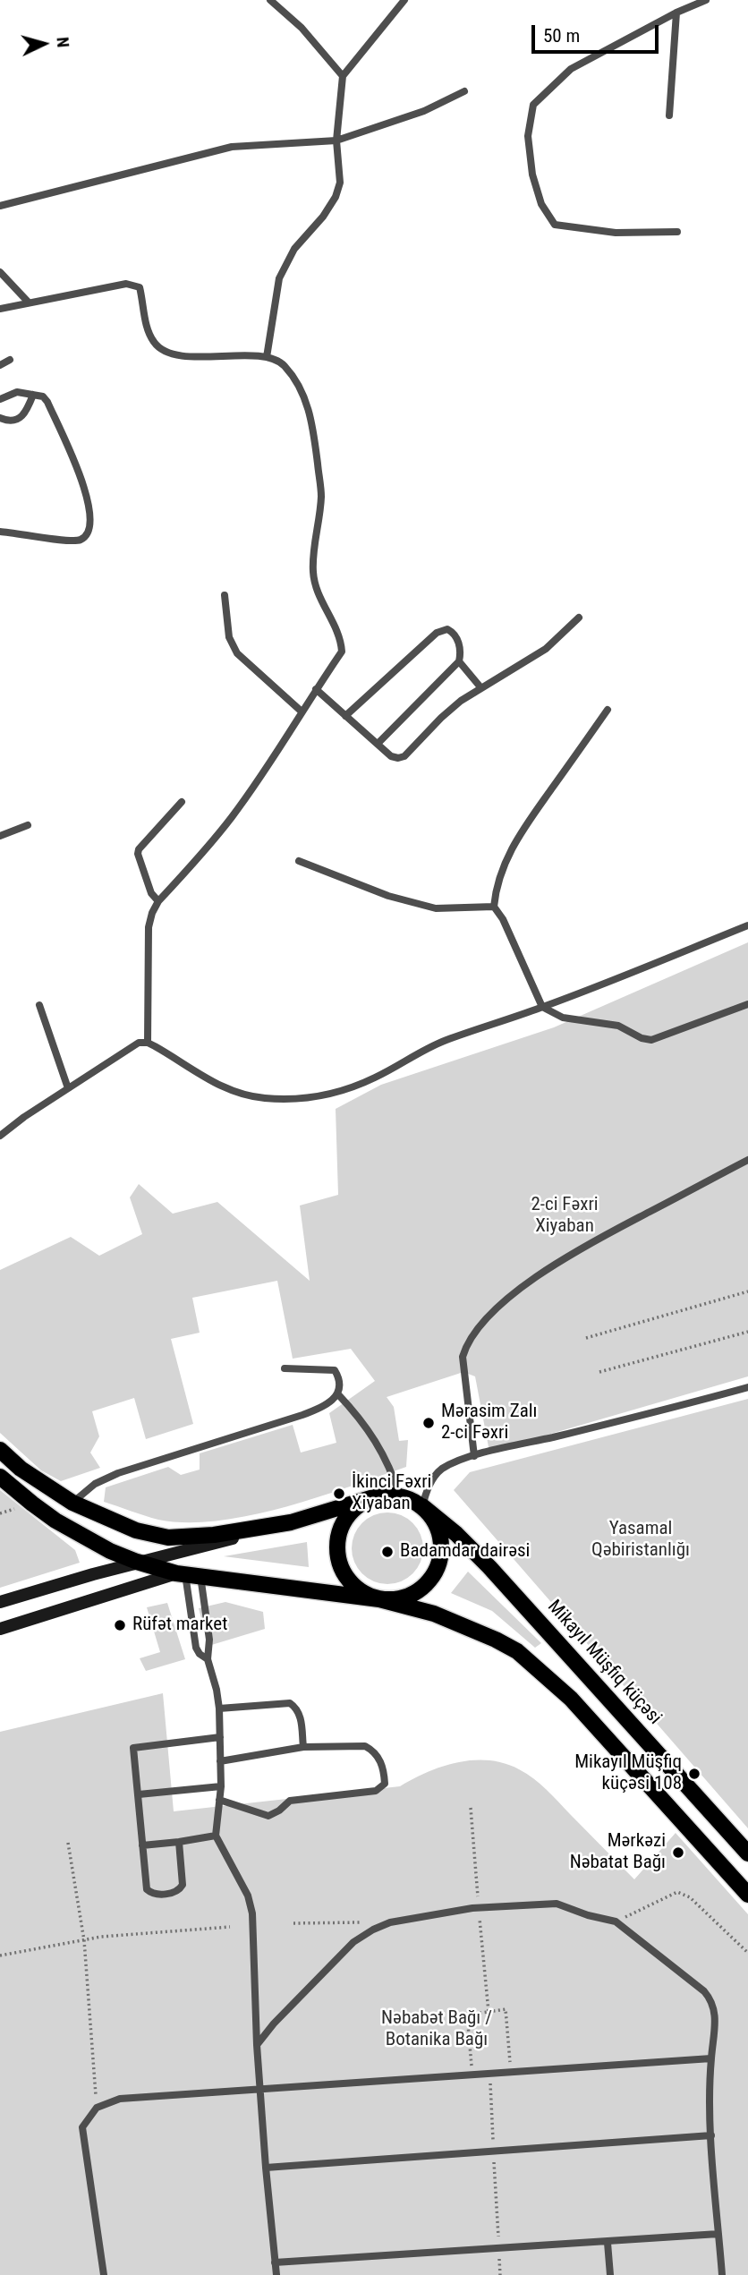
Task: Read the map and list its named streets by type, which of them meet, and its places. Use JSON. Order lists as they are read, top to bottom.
{
  "streets": {
    "main road": ["Mikayıl Müşfiq küçəsi"]
  },
  "parks": ["2-ci Fəxri Xiyaban", "Yasamal Qəbiristanlığı", "Nəbabət Bağı / Botanika Bağı"],
  "places": [
    "Mərasim Zalı 2-ci Fəxri",
    "İkinci Fəxri Xiyaban",
    "Badamdar dairəsi",
    "Rüfət market",
    "Mikayıl Müşfiq küçəsi 108",
    "Mərkəzi Nəbatat Bağı"
  ],
  "scale_bar": "50 m",
  "north": "right"
}
